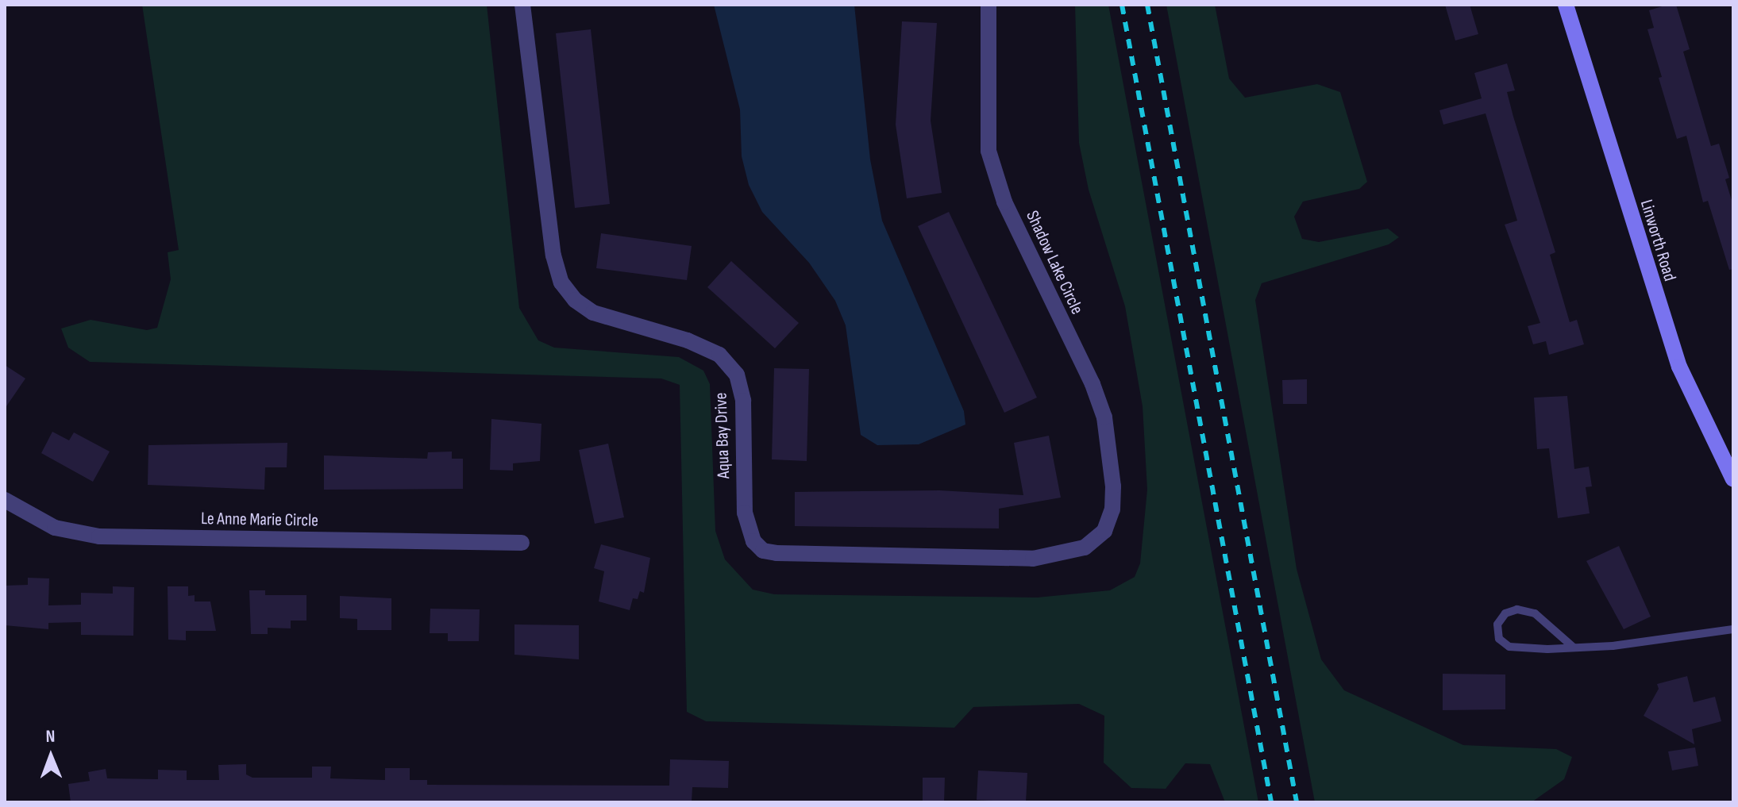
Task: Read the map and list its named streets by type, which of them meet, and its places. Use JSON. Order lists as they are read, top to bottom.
{
  "streets": {
    "main road": ["Linworth Road"],
    "street": ["Shadow Lake Circle", "Aqua Bay Drive", "Le Anne Marie Circle"]
  },
  "crossings": [
    ["Shadow Lake Circle", "Aqua Bay Drive"]
  ],
  "north": "top"
}
